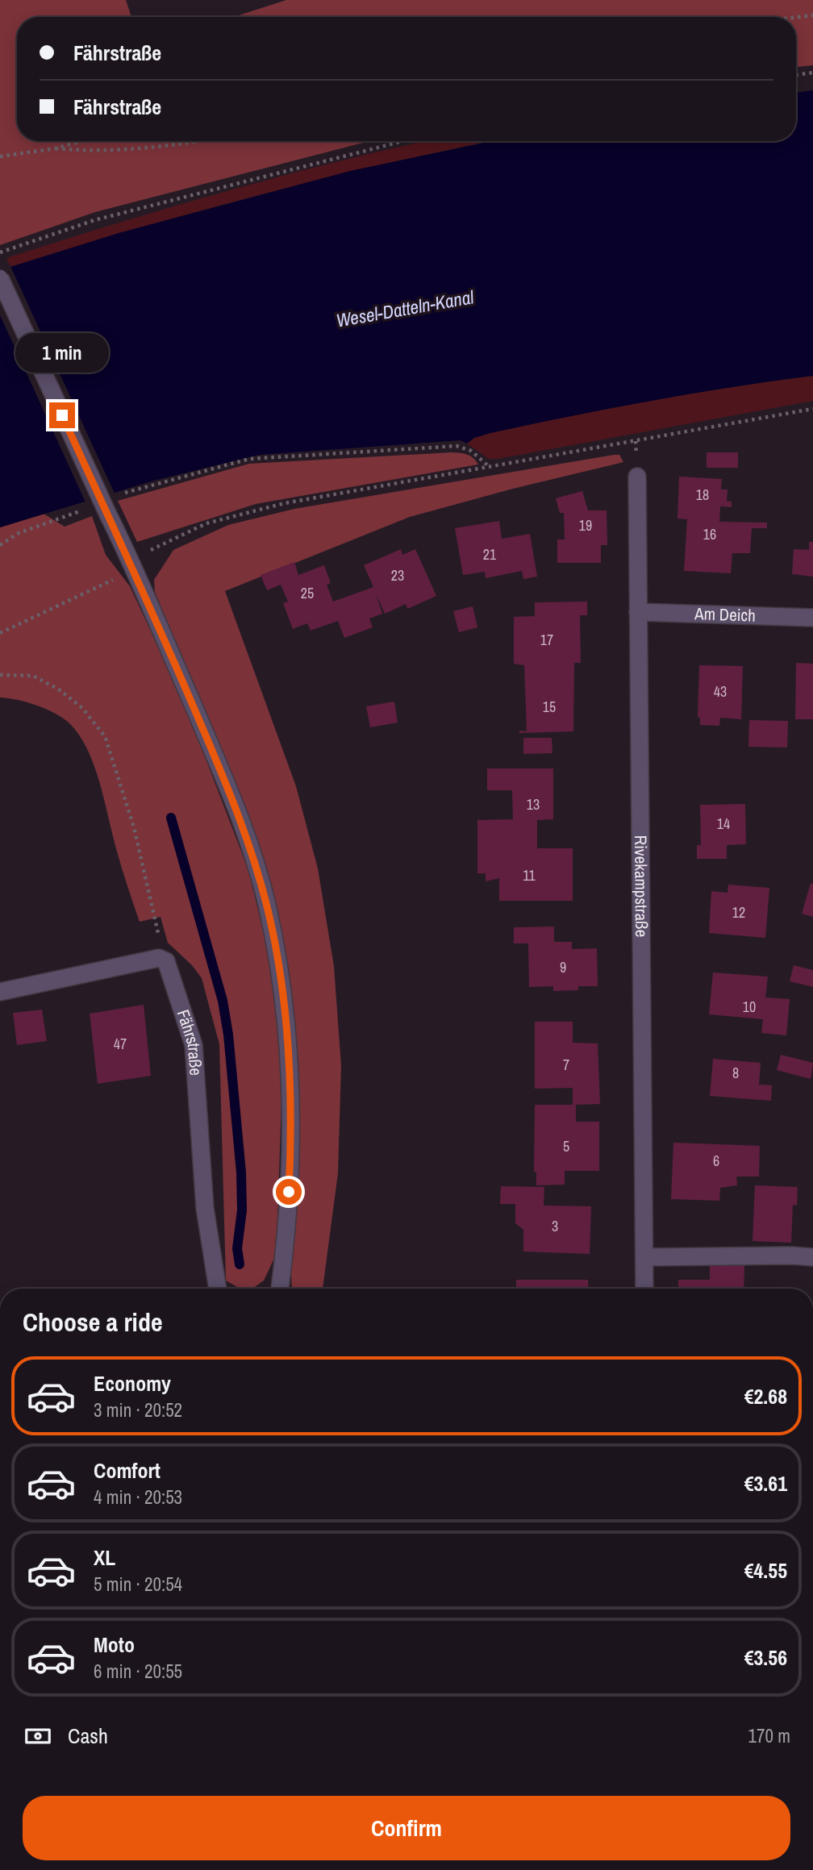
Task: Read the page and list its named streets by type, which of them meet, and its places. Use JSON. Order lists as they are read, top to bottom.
{
  "streets": {
    "street": ["Am Deich", "Rivekampstraße", "Fährstraße"]
  },
  "crossings": [
    ["Am Deich", "Rivekampstraße"]
  ],
  "water": ["Wesel-Datteln-Kanal"],
  "house_numbers": [
    "18",
    "19",
    "16",
    "21",
    "23",
    "25",
    "17",
    "43",
    "15",
    "13",
    "14",
    "11",
    "12",
    "9",
    "10",
    "47",
    "7",
    "8",
    "5",
    "6",
    "3"
  ],
  "page": {
    "banner": ["Fährstraße", "Fährstraße"],
    "bubble": "1 min",
    "heading": "Choose a ride",
    "list": [
      {
        "name": "Economy",
        "note": "3 min · 20:52",
        "value": "€2.68"
      },
      {
        "name": "Comfort",
        "note": "4 min · 20:53",
        "value": "€3.61"
      },
      {
        "name": "XL",
        "note": "5 min · 20:54",
        "value": "€4.55"
      },
      {
        "name": "Moto",
        "note": "6 min · 20:55",
        "value": "€3.56"
      }
    ],
    "pay": ["Cash", "170 m"],
    "buttons": "Confirm"
  }
}
